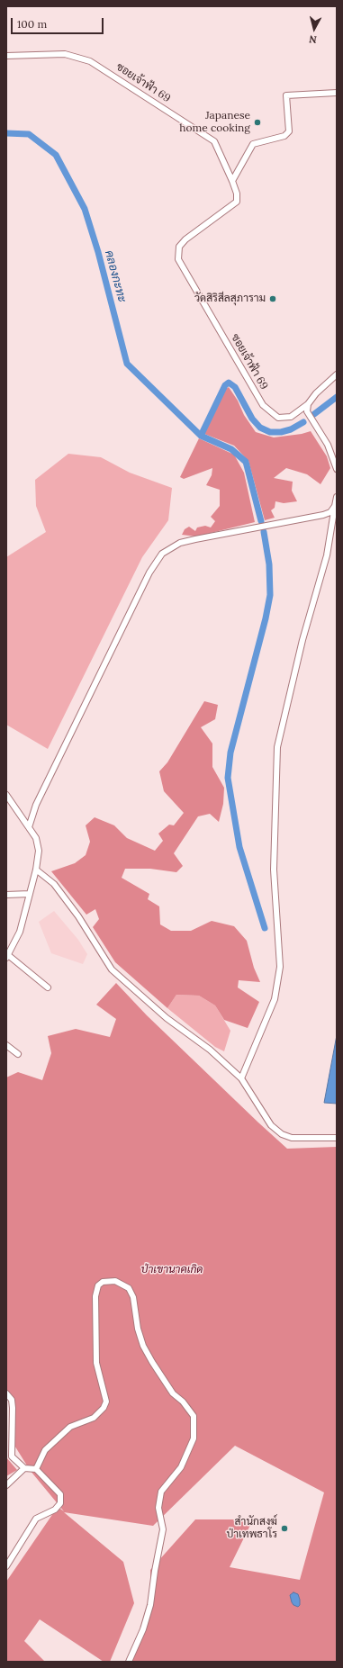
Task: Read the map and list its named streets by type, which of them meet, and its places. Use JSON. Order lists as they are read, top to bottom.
{
  "streets": {
    "street": ["ซอยเจ้าฟ้า 69"]
  },
  "water": ["คลองกะทะ"],
  "parks": ["ป่าเขานาคเกิด"],
  "places": ["Japanese home cooking", "วัดสิริสีลสุภาราม", "สำนักสงฆ์ ป่าเทพธาโร"],
  "scale_bar": "100 m",
  "north": "bottom"
}
